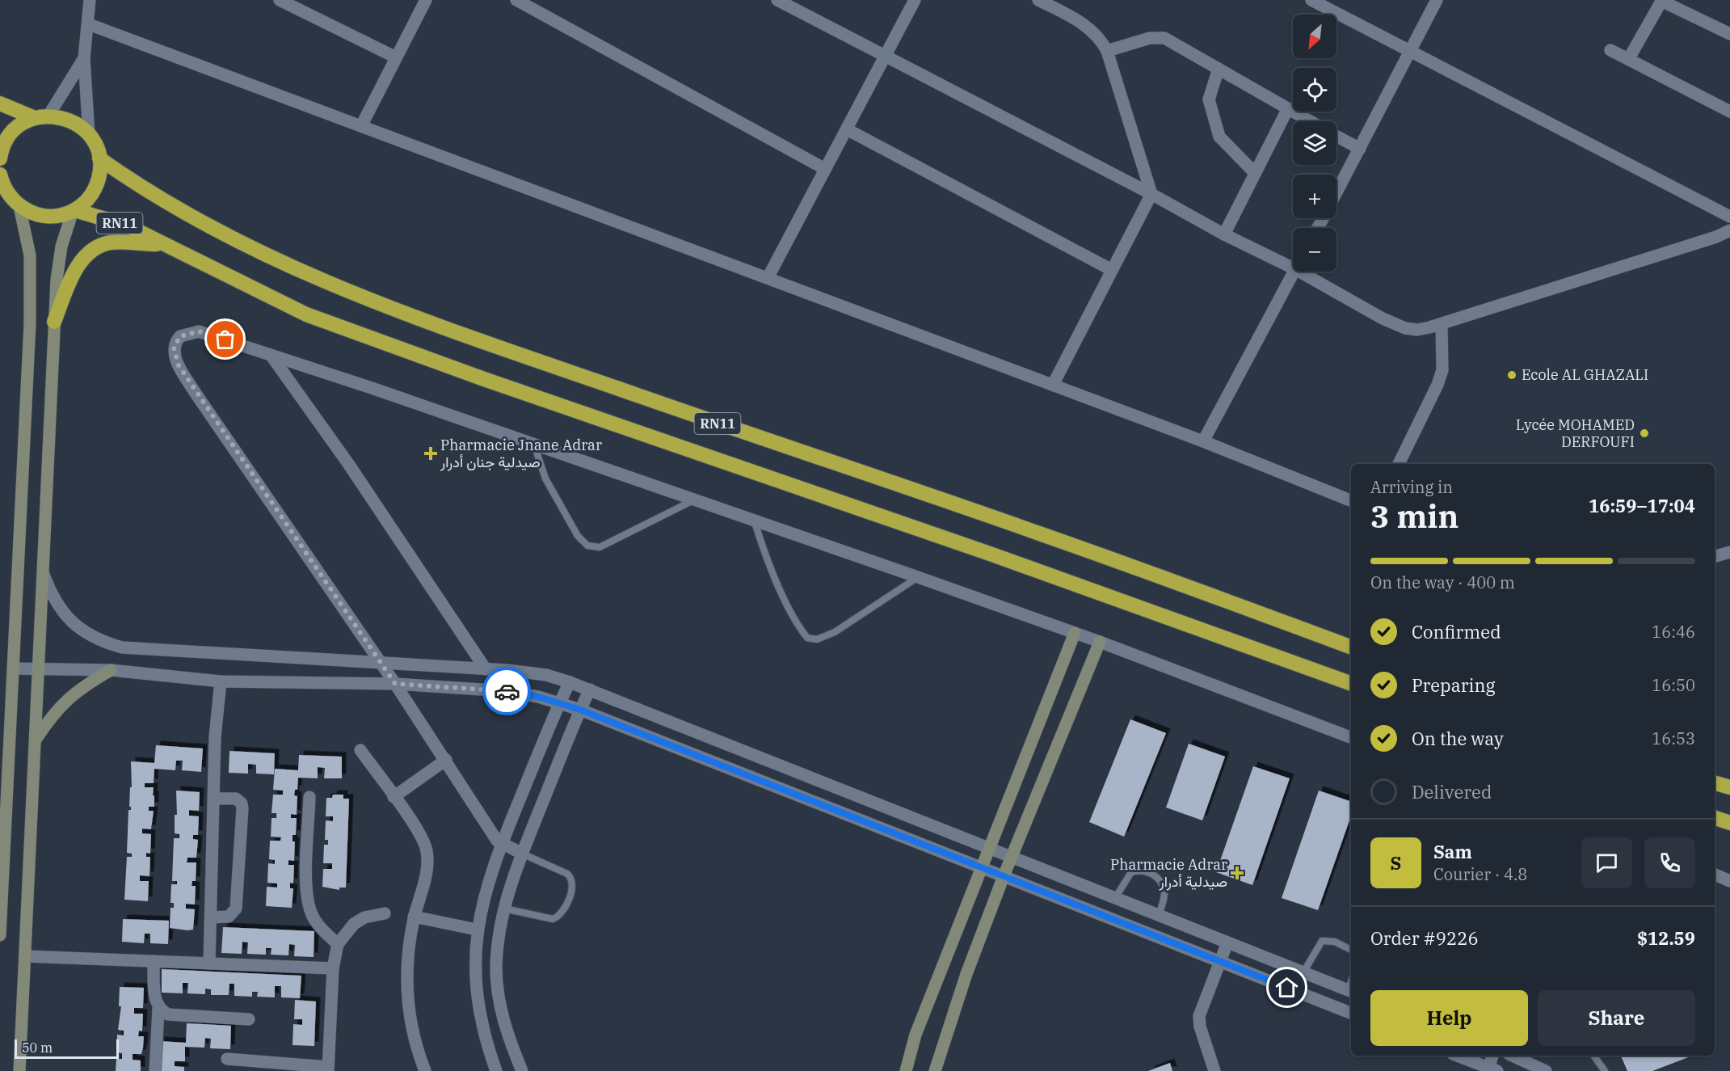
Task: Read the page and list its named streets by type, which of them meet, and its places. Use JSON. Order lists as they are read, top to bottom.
{
  "streets": {
    "highway": ["RN11"]
  },
  "places": {
    "other": ["Ecole AL GHAZALI", "Lycée MOHAMED DERFOUFI"],
    "health": ["Pharmacie Jnane Adrar صيدلية جنان أدرار", "Pharmacie Adrar صيدلية أدرار"]
  },
  "scale_bar": "50 m",
  "north": "bottom left",
  "page": {
    "map_buttons": ["+", "−"],
    "heading": ["3 min", "Arriving in", "16:59–17:04"],
    "panel": [
      "Sam",
      "Courier · 4.8",
      "Order #9226",
      "$12.59"
    ],
    "bar": "On the way · 400 m",
    "list": [
      ["Confirmed", "16:46"],
      ["Preparing", "16:50"],
      ["On the way", "16:53"],
      "Delivered"
    ],
    "round": "S",
    "buttons": ["Help", "Share"],
    "scale": "50 m"
  }
}
